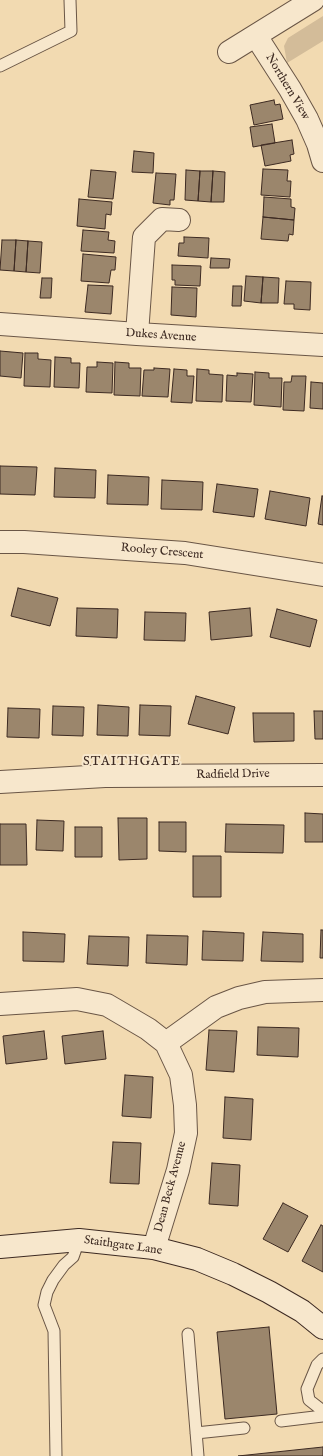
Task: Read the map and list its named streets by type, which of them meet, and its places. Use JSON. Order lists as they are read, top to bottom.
{
  "streets": {
    "street": [
      "Northern View",
      "Dukes Avenue",
      "Rooley Crescent",
      "Radfield Drive",
      "Dean Beck Avenue",
      "Staithgate Lane"
    ]
  },
  "crossings": [
    ["Dean Beck Avenue", "Staithgate Lane"]
  ],
  "districts": ["STAITHGATE"]
}
